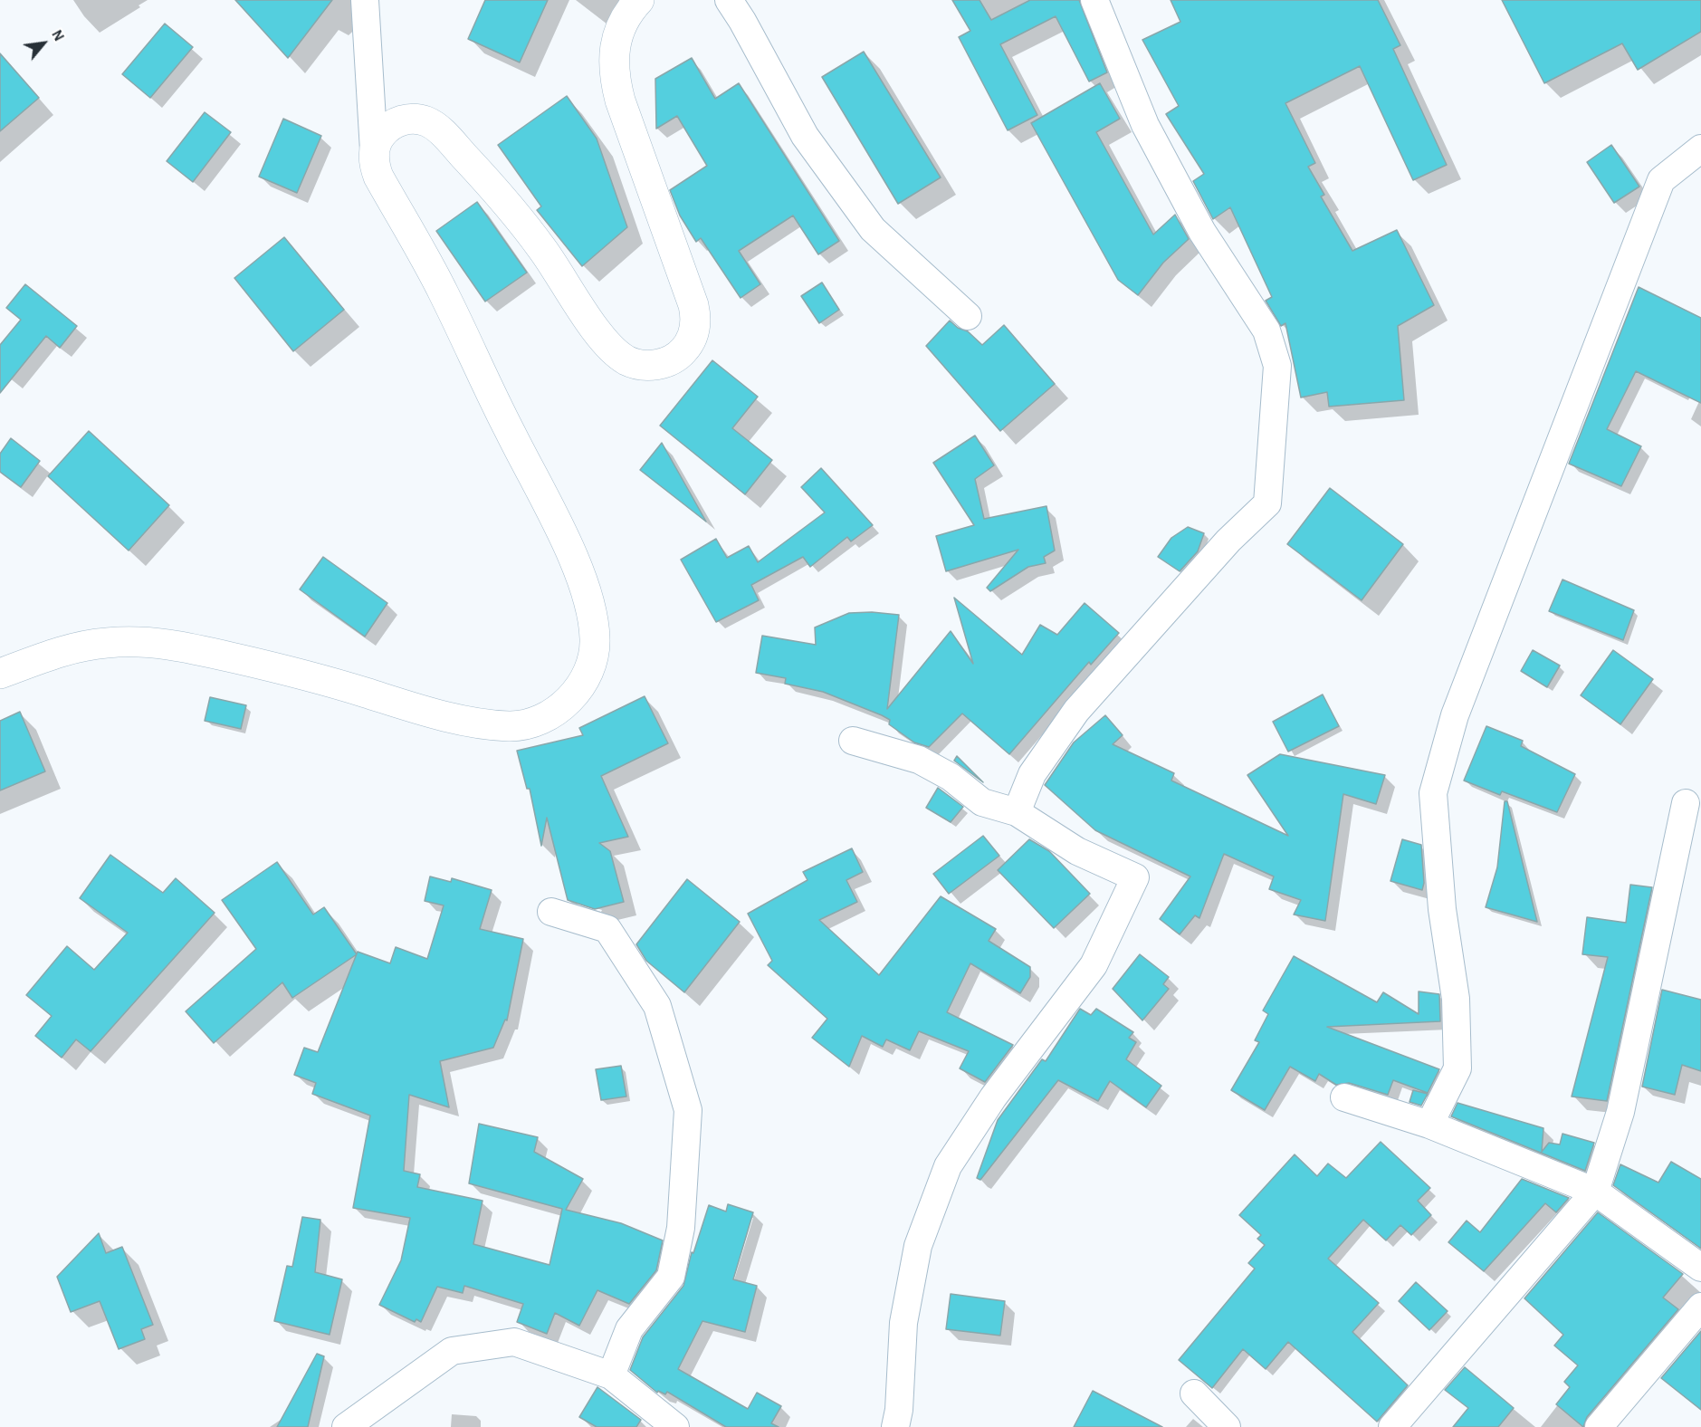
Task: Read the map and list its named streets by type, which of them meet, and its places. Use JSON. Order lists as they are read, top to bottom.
{
  "north": "top right"
}
